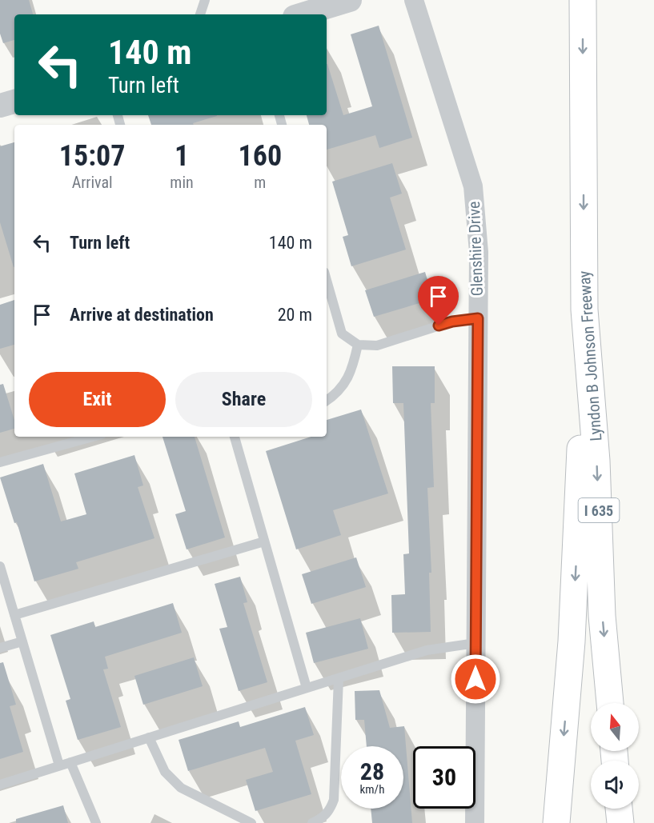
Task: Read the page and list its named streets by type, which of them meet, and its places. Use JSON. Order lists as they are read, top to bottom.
{
  "streets": {
    "highway": ["Lyndon B Johnson Freeway", "I 635"],
    "street": ["Glenshire Drive"]
  },
  "north": "top",
  "page": {
    "turn": ["140 m", "Turn left"],
    "eta": [
      "15:07",
      "Arrival",
      "1",
      "min",
      "160",
      "m"
    ],
    "list": [
      {
        "name": "Turn left",
        "value": "140 m"
      },
      {
        "name": "Arrive at destination",
        "value": "20 m"
      }
    ],
    "buttons": ["Exit", "Share"],
    "speed": "28 km/h",
    "limit": "30"
  }
}
